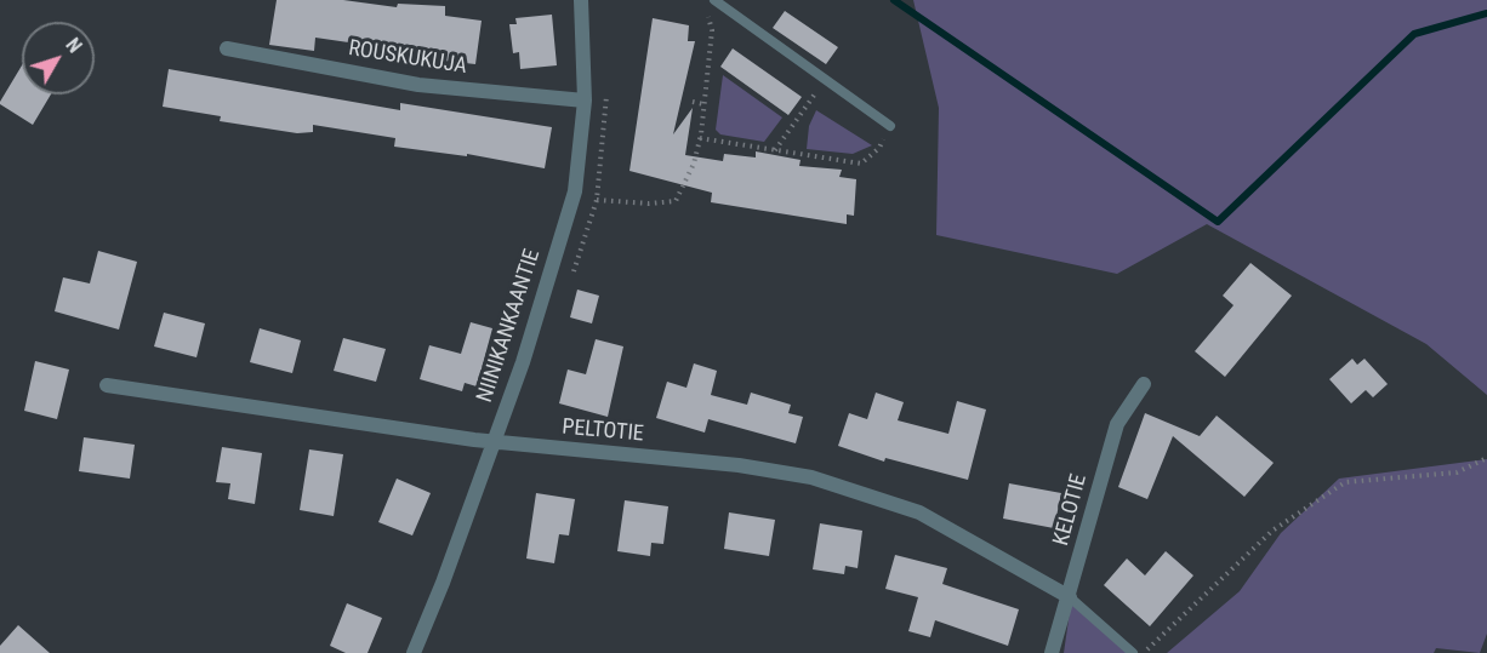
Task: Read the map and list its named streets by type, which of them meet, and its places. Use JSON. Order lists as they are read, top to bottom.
{
  "streets": {
    "street": [
      "ROUSKUKUJA",
      "NIINIKANKAANTIE",
      "PELTOTIE",
      "KELOTIE"
    ]
  },
  "crossings": [
    ["ROUSKUKUJA", "NIINIKANKAANTIE"],
    ["NIINIKANKAANTIE", "PELTOTIE"],
    ["PELTOTIE", "KELOTIE"]
  ],
  "north": "top right"
}
